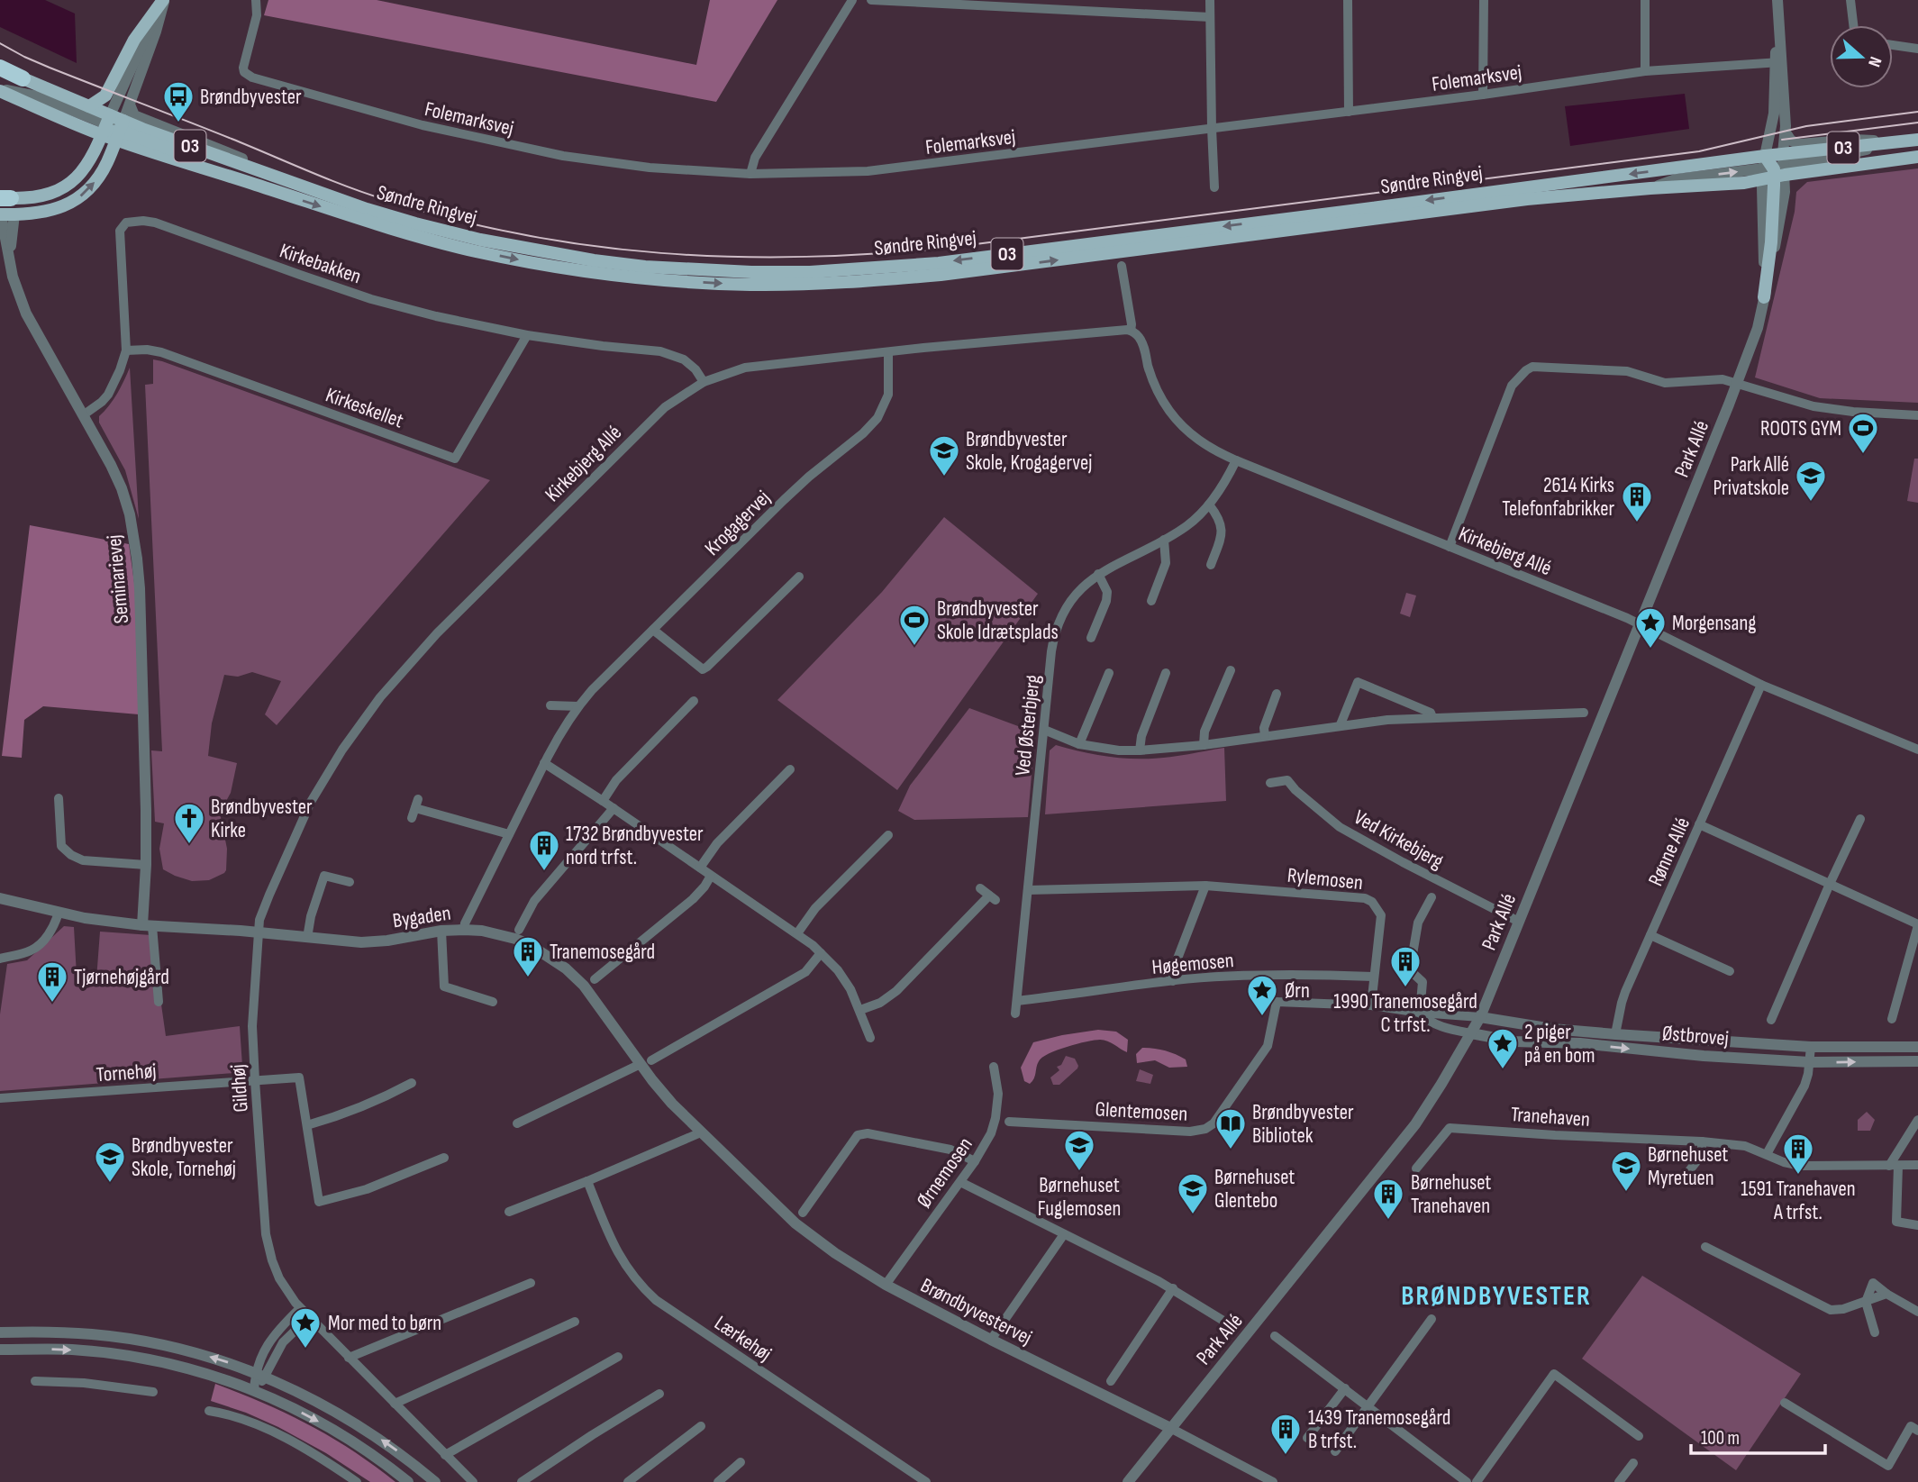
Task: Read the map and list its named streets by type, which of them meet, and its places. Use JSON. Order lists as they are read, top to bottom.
{
  "streets": {
    "main road": ["O3", "Søndre Ringvej"],
    "street": [
      "Folemarksvej",
      "Kirkebakken",
      "Kirkeskellet",
      "Park Allé",
      "Kirkebjerg Allé",
      "Krogagervej",
      "Seminarievej",
      "Ved Østerbjerg",
      "Ved Kirkebjerg",
      "Rønne Allé",
      "Rylemosen",
      "Bygaden",
      "Høgemosen",
      "Østbrovej",
      "Tornehøj",
      "Gildhøj",
      "Glentemosen",
      "Tranehaven",
      "Ørnemosen",
      "Brøndbyvestervej",
      "Lærkehøj"
    ]
  },
  "crossings": [
    ["Kirkebakken", "Kirkeskellet"],
    ["Kirkebakken", "Kirkebjerg Allé"],
    ["Kirkebakken", "Seminarievej"],
    ["Park Allé", "Kirkebjerg Allé"],
    ["Park Allé", "Ved Kirkebjerg"],
    ["Park Allé", "Østbrovej"],
    ["Park Allé", "Glentemosen"],
    ["Park Allé", "Brøndbyvestervej"],
    ["Kirkebjerg Allé", "Krogagervej"],
    ["Kirkebjerg Allé", "Ved Østerbjerg"],
    ["Kirkebjerg Allé", "Rønne Allé"],
    ["Kirkebjerg Allé", "Bygaden"],
    ["Kirkebjerg Allé", "Gildhøj"],
    ["Krogagervej", "Bygaden"],
    ["Seminarievej", "Bygaden"],
    ["Ved Østerbjerg", "Rylemosen"],
    ["Rønne Allé", "Østbrovej"],
    ["Rylemosen", "Høgemosen"],
    ["Rylemosen", "Glentemosen"],
    ["Bygaden", "Gildhøj"],
    ["Bygaden", "Brøndbyvestervej"],
    ["Østbrovej", "Glentemosen"],
    ["Tornehøj", "Gildhøj"],
    ["Ørnemosen", "Brøndbyvestervej"]
  ],
  "districts": ["BRØNDBYVESTER"],
  "places": {
    "bus stop": ["Brøndbyvester"],
    "sports": ["ROOTS GYM", "Brøndbyvester Skole Idrætsplads"],
    "school or university": [
      "Brøndbyvester Skole, Krogagervej",
      "Park Allé Privatskole",
      "Børnehuset Fuglemosen",
      "Brøndbyvester Skole, Tornehøj",
      "Børnehuset Myretuen",
      "Børnehuset Glentebo"
    ],
    "building": [
      "2614 Kirks Telefonfabrikker",
      "1732 Brøndbyvester nord trfst.",
      "Tranemosegård",
      "1990 Tranemosegård C trfst.",
      "Tjørnehøjgård",
      "1591 Tranehaven A trfst.",
      "Børnehuset Tranehaven",
      "1439 Tranemosegård B trfst."
    ],
    "place": [
      "Morgensang",
      "Ørn",
      "2 piger på en bom",
      "Mor med to børn"
    ],
    "church": ["Brøndbyvester Kirke"],
    "library": ["Brøndbyvester Bibliotek"]
  },
  "scale_bar": "100 m",
  "north": "right"
}
